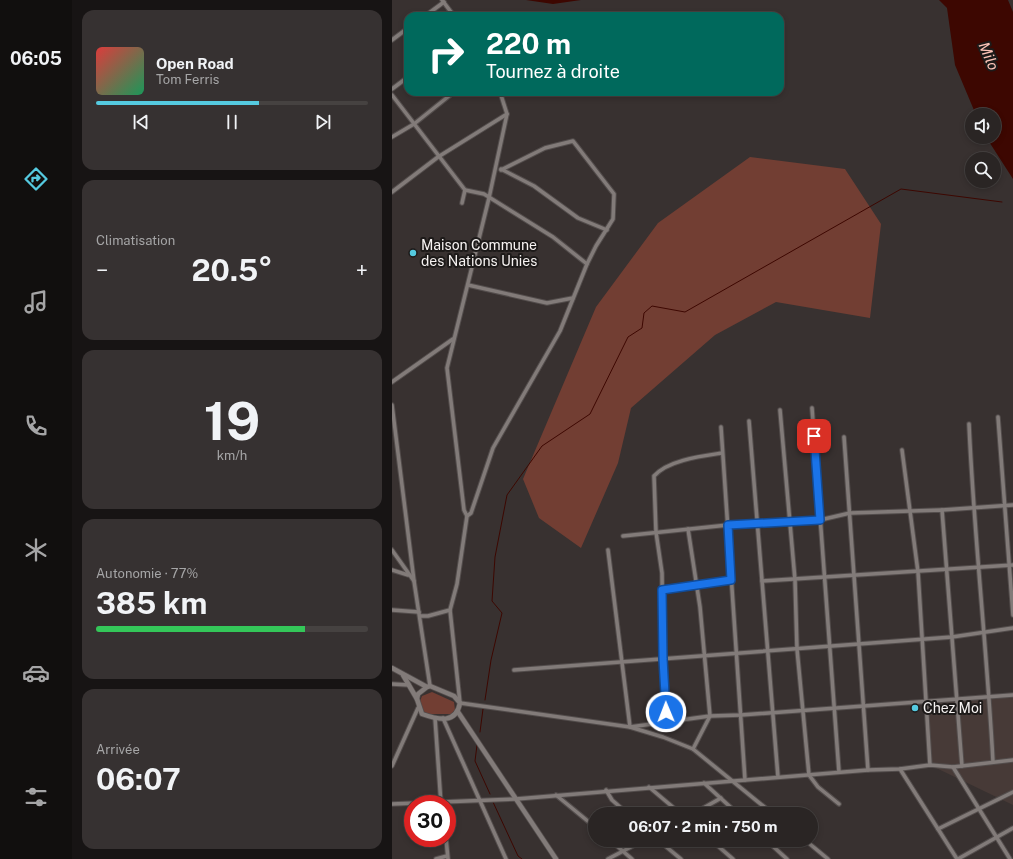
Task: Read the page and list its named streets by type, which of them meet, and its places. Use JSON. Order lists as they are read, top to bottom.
{
  "water": ["Milo"],
  "places": ["Maison Commune des Nations Unies", "Chez Moi"],
  "page": {
    "tabs": "06:05",
    "turn": ["220 m", "Tournez à droite"],
    "song": ["Open Road", "Tom Ferris"],
    "tile": [
      "Climatisation",
      ["19", "km/h"],
      ["Autonomie · 77%", "385 km"],
      ["Arrivée", "06:07"]
    ],
    "heat": ["−", "20.5°", "+"],
    "limit": "30",
    "trip": "06:07 · 2 min · 750 m"
  }
}
